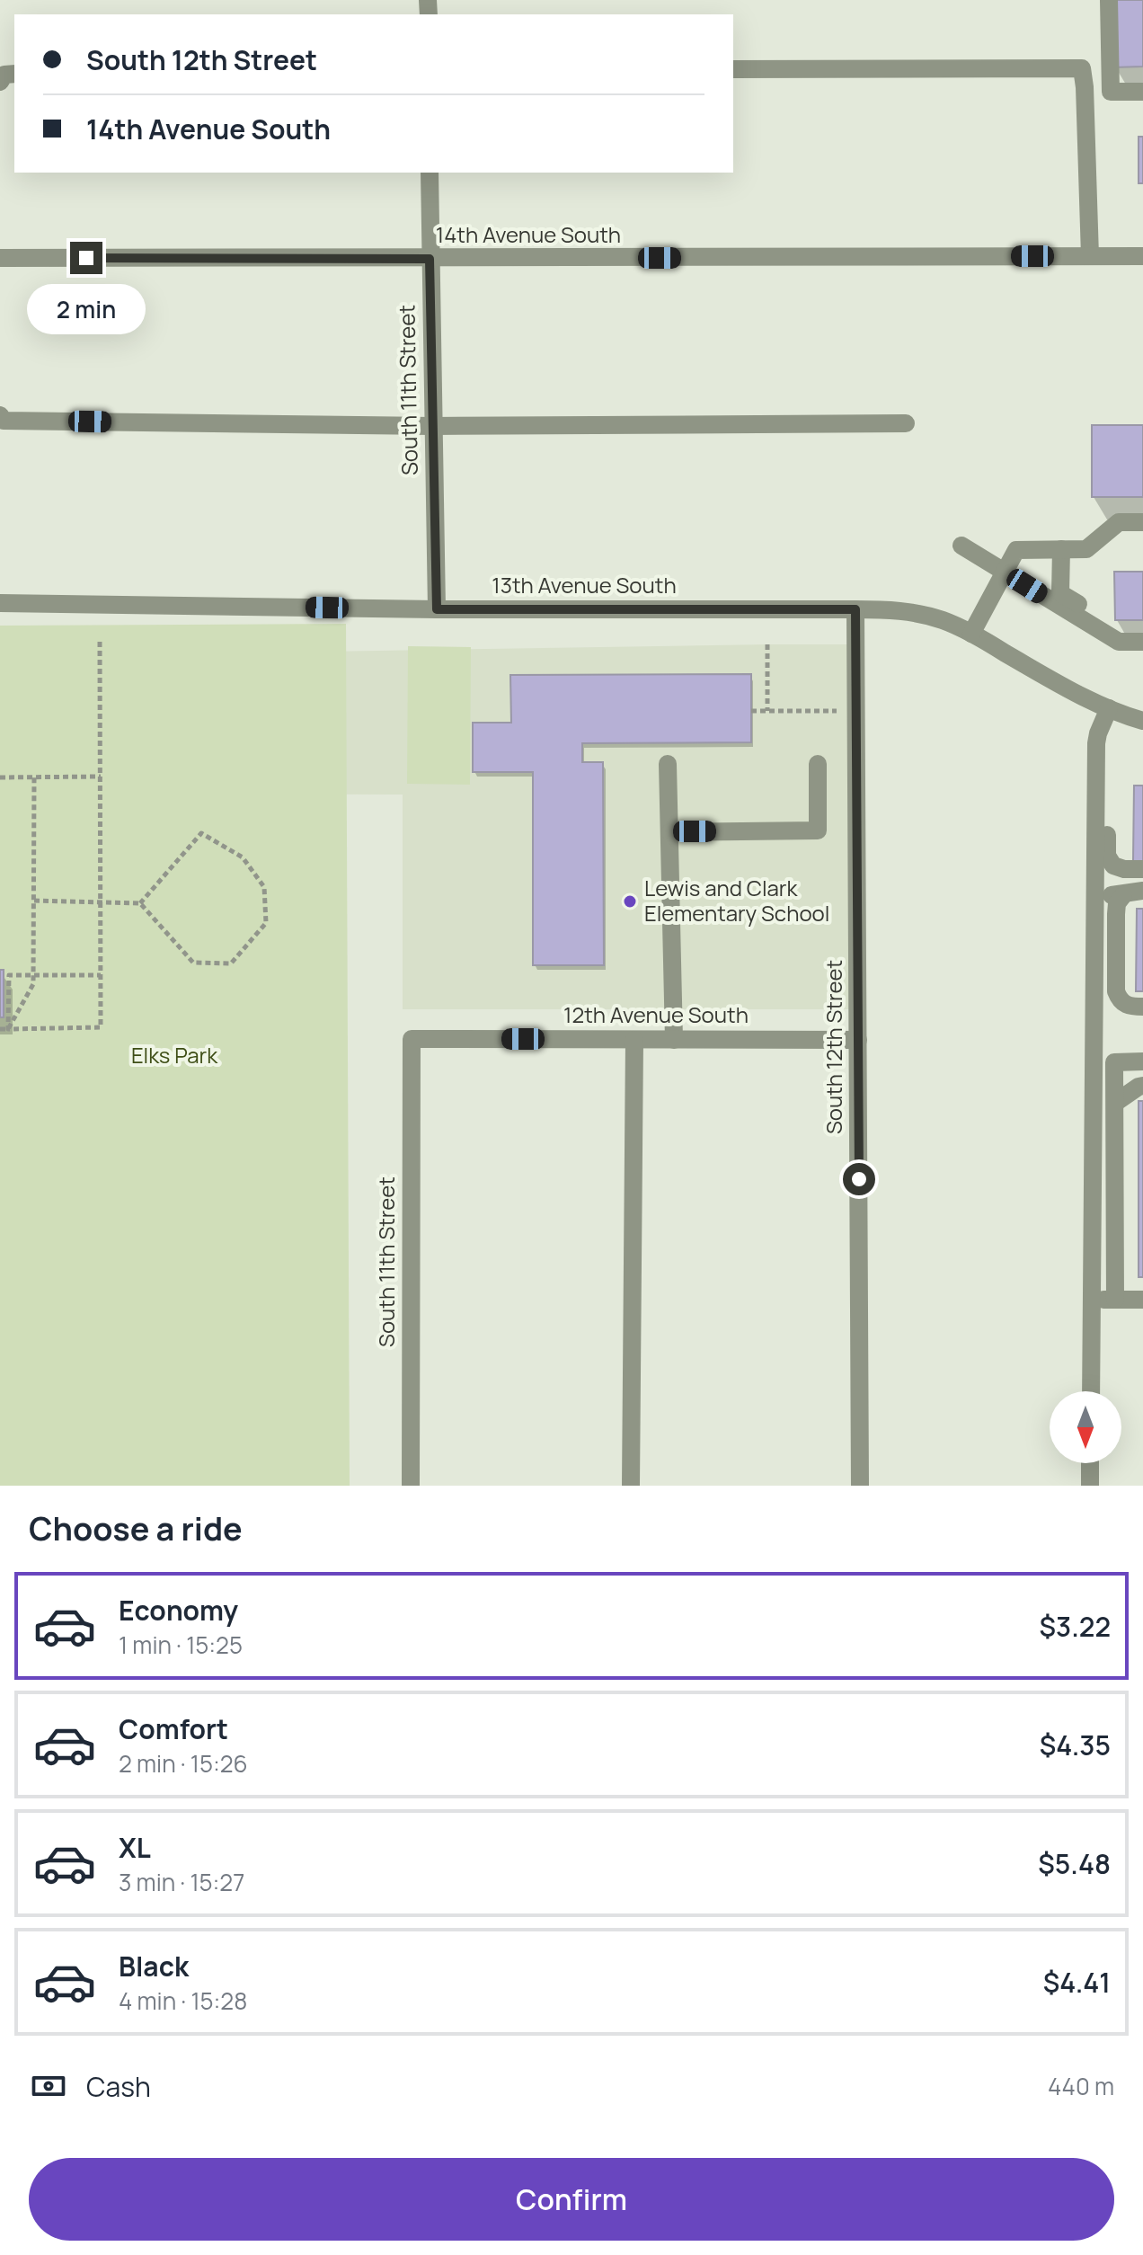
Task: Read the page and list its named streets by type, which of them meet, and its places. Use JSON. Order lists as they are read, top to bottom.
{
  "streets": {
    "street": [
      "14th Avenue South",
      "South 11th Street",
      "13th Avenue South",
      "12th Avenue South",
      "South 12th Street"
    ]
  },
  "crossings": [
    ["14th Avenue South", "South 11th Street"],
    ["South 11th Street", "13th Avenue South"],
    ["South 11th Street", "12th Avenue South"],
    ["13th Avenue South", "South 12th Street"],
    ["12th Avenue South", "South 12th Street"]
  ],
  "parks": ["Elks Park"],
  "places": ["Lewis and Clark Elementary School"],
  "north": "bottom",
  "page": {
    "banner": ["South 12th Street", "14th Avenue South"],
    "bubble": "2 min",
    "heading": "Choose a ride",
    "list": [
      {
        "name": "Economy",
        "note": "1 min · 15:25",
        "value": "$3.22"
      },
      {
        "name": "Comfort",
        "note": "2 min · 15:26",
        "value": "$4.35"
      },
      {
        "name": "XL",
        "note": "3 min · 15:27",
        "value": "$5.48"
      },
      {
        "name": "Black",
        "note": "4 min · 15:28",
        "value": "$4.41"
      }
    ],
    "pay": ["Cash", "440 m"],
    "buttons": "Confirm"
  }
}
